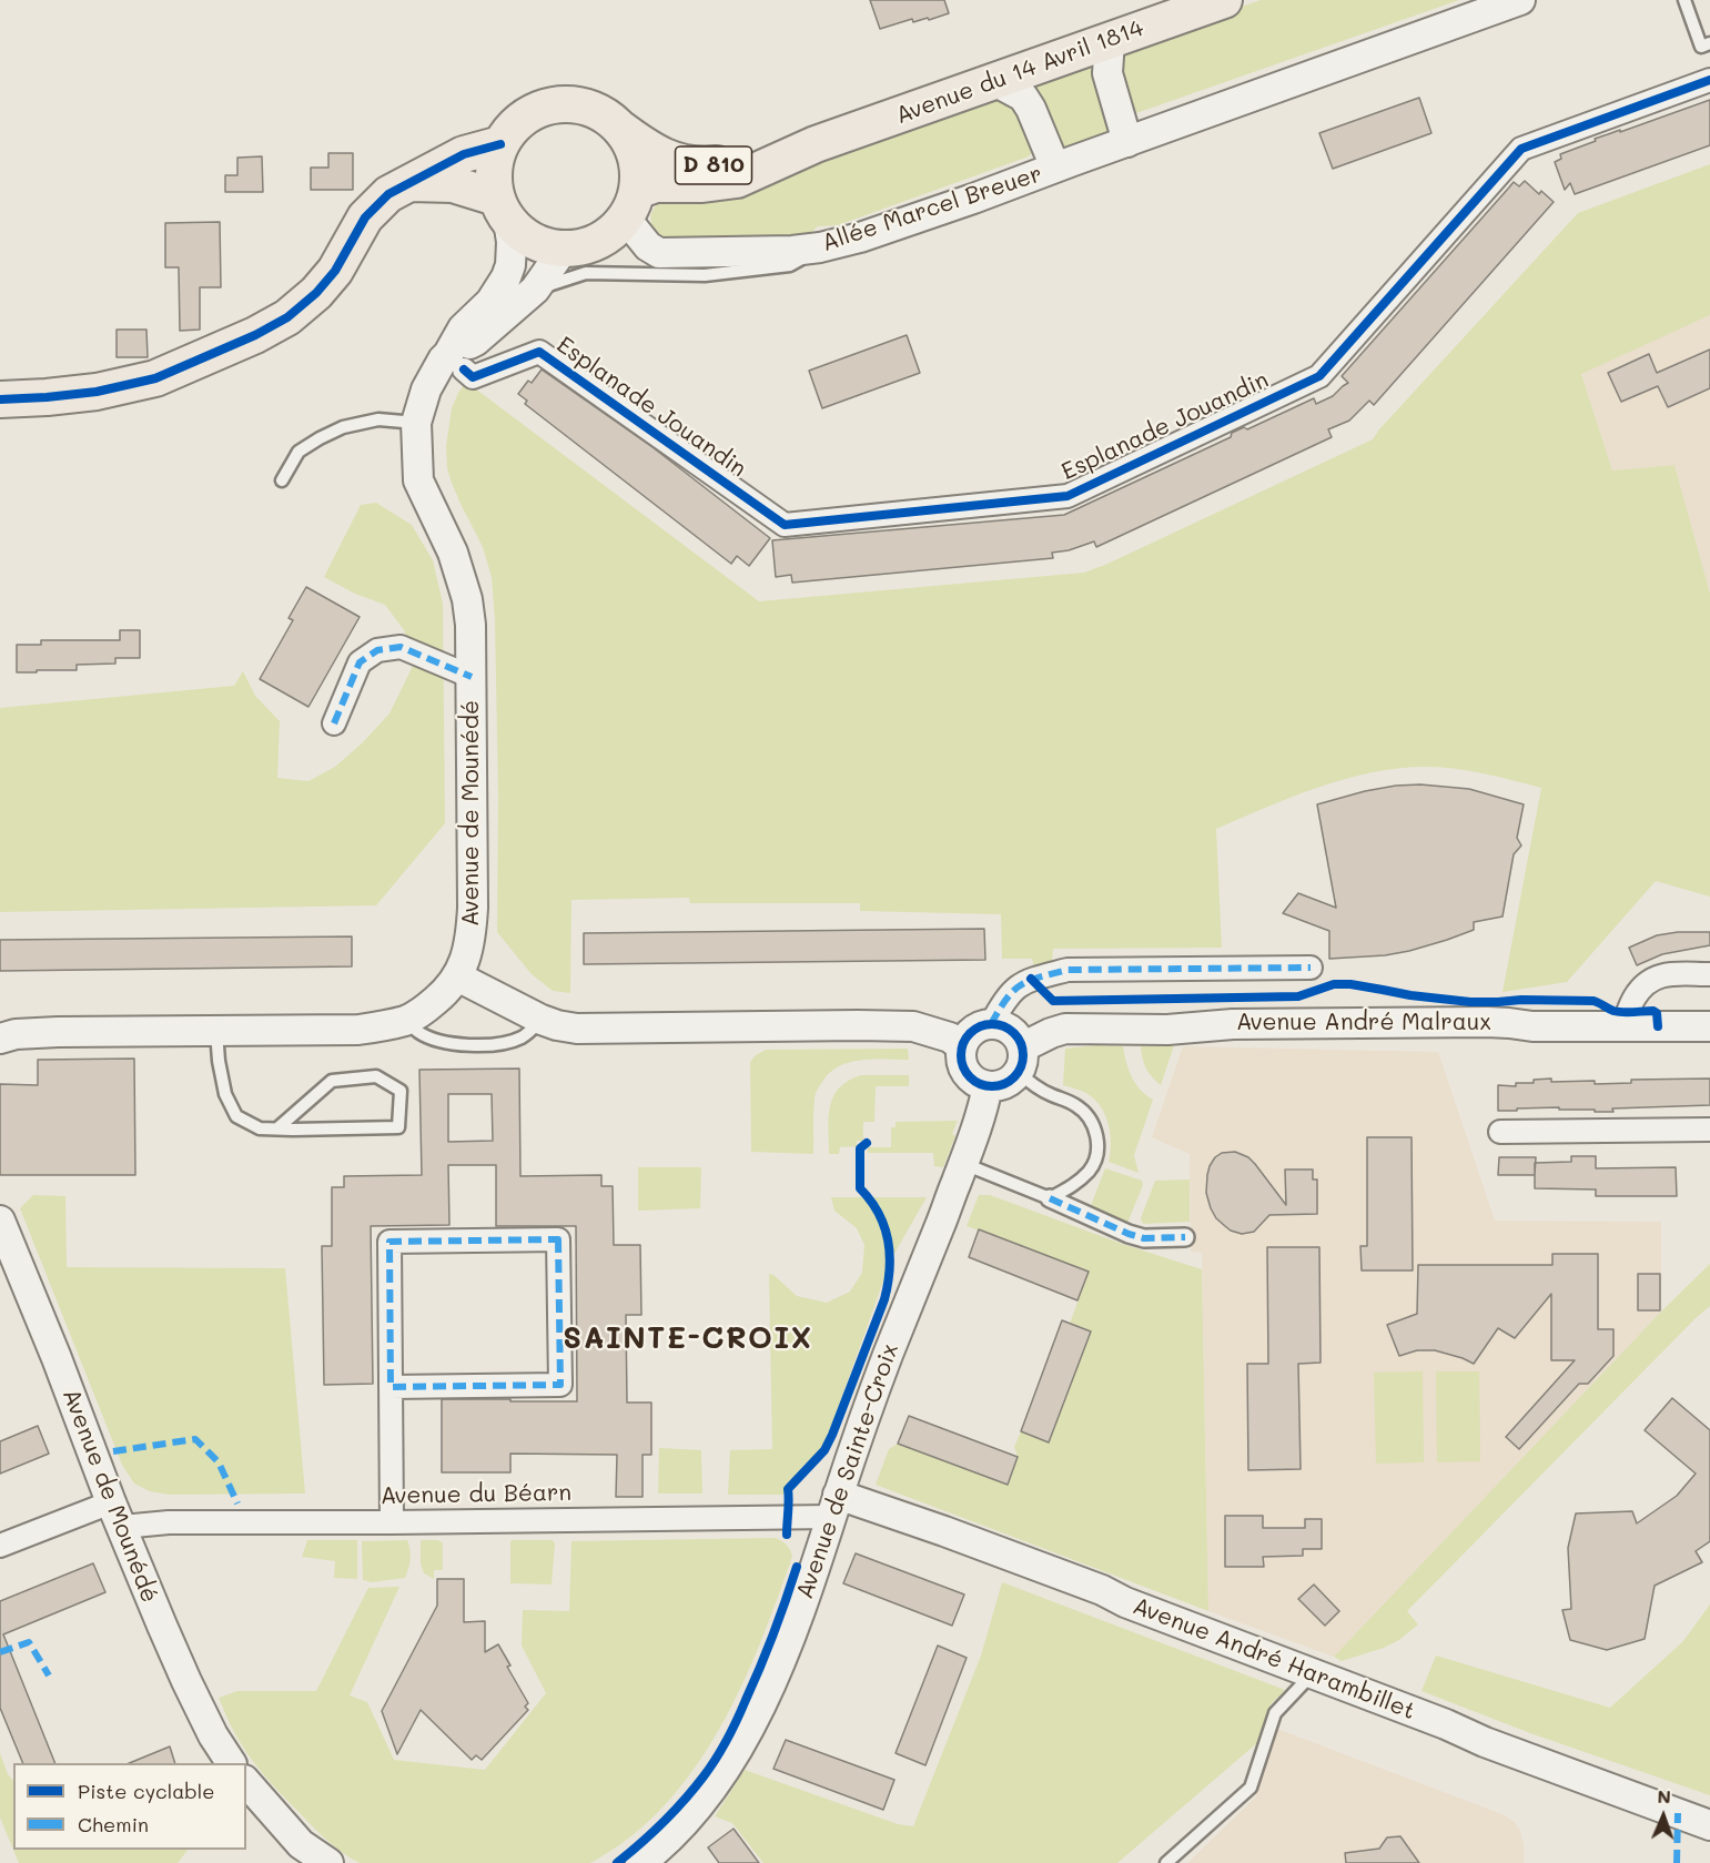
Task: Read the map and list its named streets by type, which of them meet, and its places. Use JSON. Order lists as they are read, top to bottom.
{
  "streets": {
    "main road": ["Avenue du 14 Avril 1814", "D 810"],
    "street": [
      "Allée Marcel Breuer",
      "Esplanade Jouandin",
      "Avenue de Mounédé",
      "Avenue André Malraux",
      "Avenue de Sainte-Croix",
      "Avenue du Béarn",
      "Avenue André Harambillet"
    ]
  },
  "crossings": [
    ["Avenue du 14 Avril 1814", "Allée Marcel Breuer"],
    ["Avenue du 14 Avril 1814", "Avenue de Mounédé"],
    ["Allée Marcel Breuer", "Avenue de Mounédé"],
    ["Esplanade Jouandin", "Avenue de Mounédé"],
    ["Avenue de Mounédé", "Avenue du Béarn"],
    ["Avenue André Malraux", "Avenue de Sainte-Croix"],
    ["Avenue de Sainte-Croix", "Avenue du Béarn"],
    ["Avenue de Sainte-Croix", "Avenue André Harambillet"],
    ["Avenue du Béarn", "Avenue André Harambillet"]
  ],
  "districts": ["SAINTE-CROIX"],
  "legend": ["Piste cyclable", "Chemin"],
  "north": "top"
}
